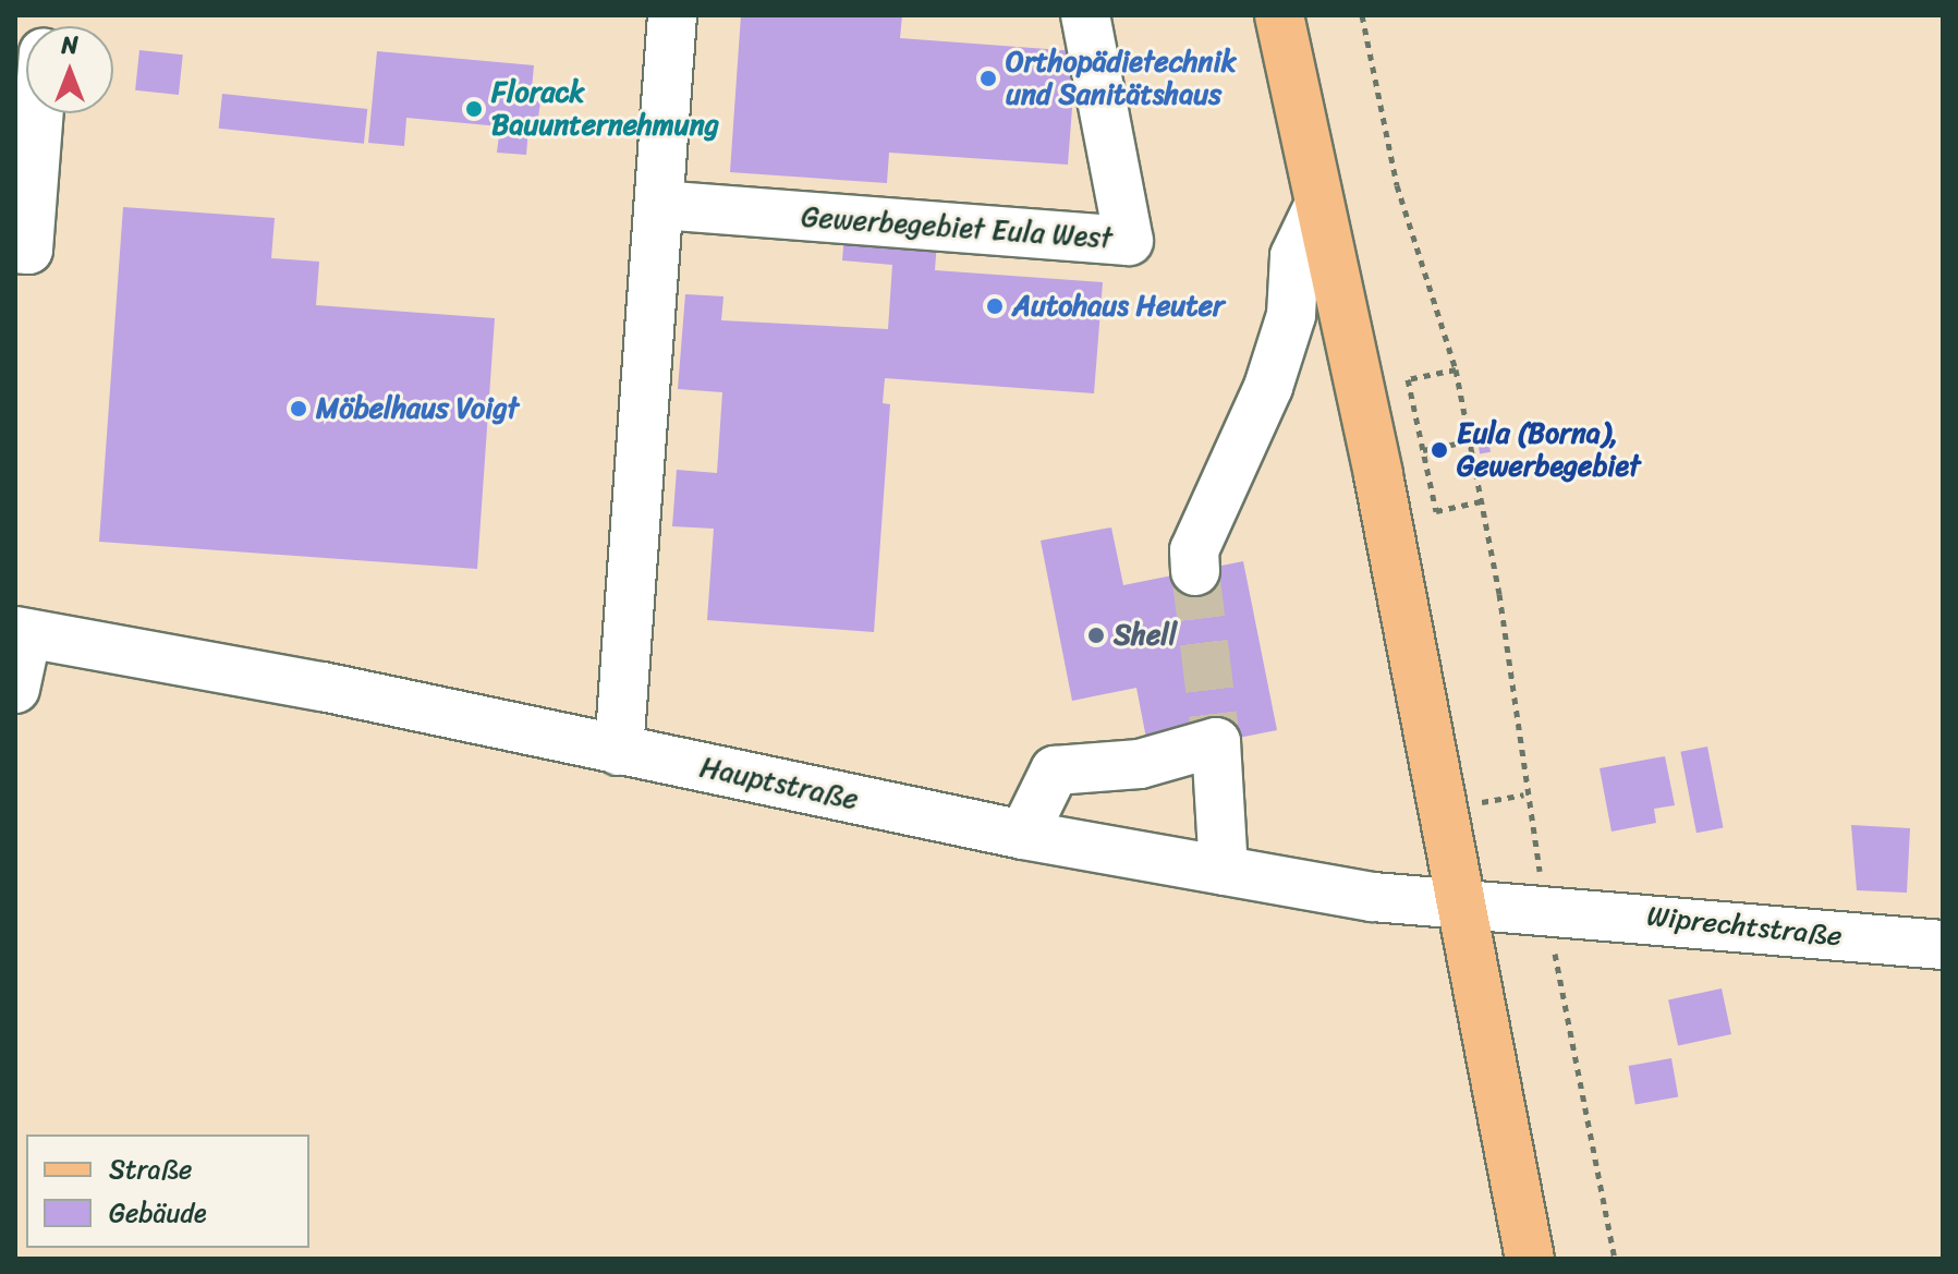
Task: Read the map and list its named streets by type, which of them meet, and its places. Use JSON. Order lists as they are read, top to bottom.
{
  "streets": {
    "street": ["Gewerbegebiet Eula West", "Hauptstraße", "Wiprechtstraße"]
  },
  "crossings": [
    ["Hauptstraße", "Wiprechtstraße"]
  ],
  "places": [
    "Orthopädietechnik und Sanitätshaus",
    "Florack Bauunternehmung",
    "Autohaus Heuter",
    "Möbelhaus Voigt",
    "Eula (Borna), Gewerbegebiet",
    "Shell"
  ],
  "legend": ["Straße", "Gebäude"],
  "north": "top"
}
